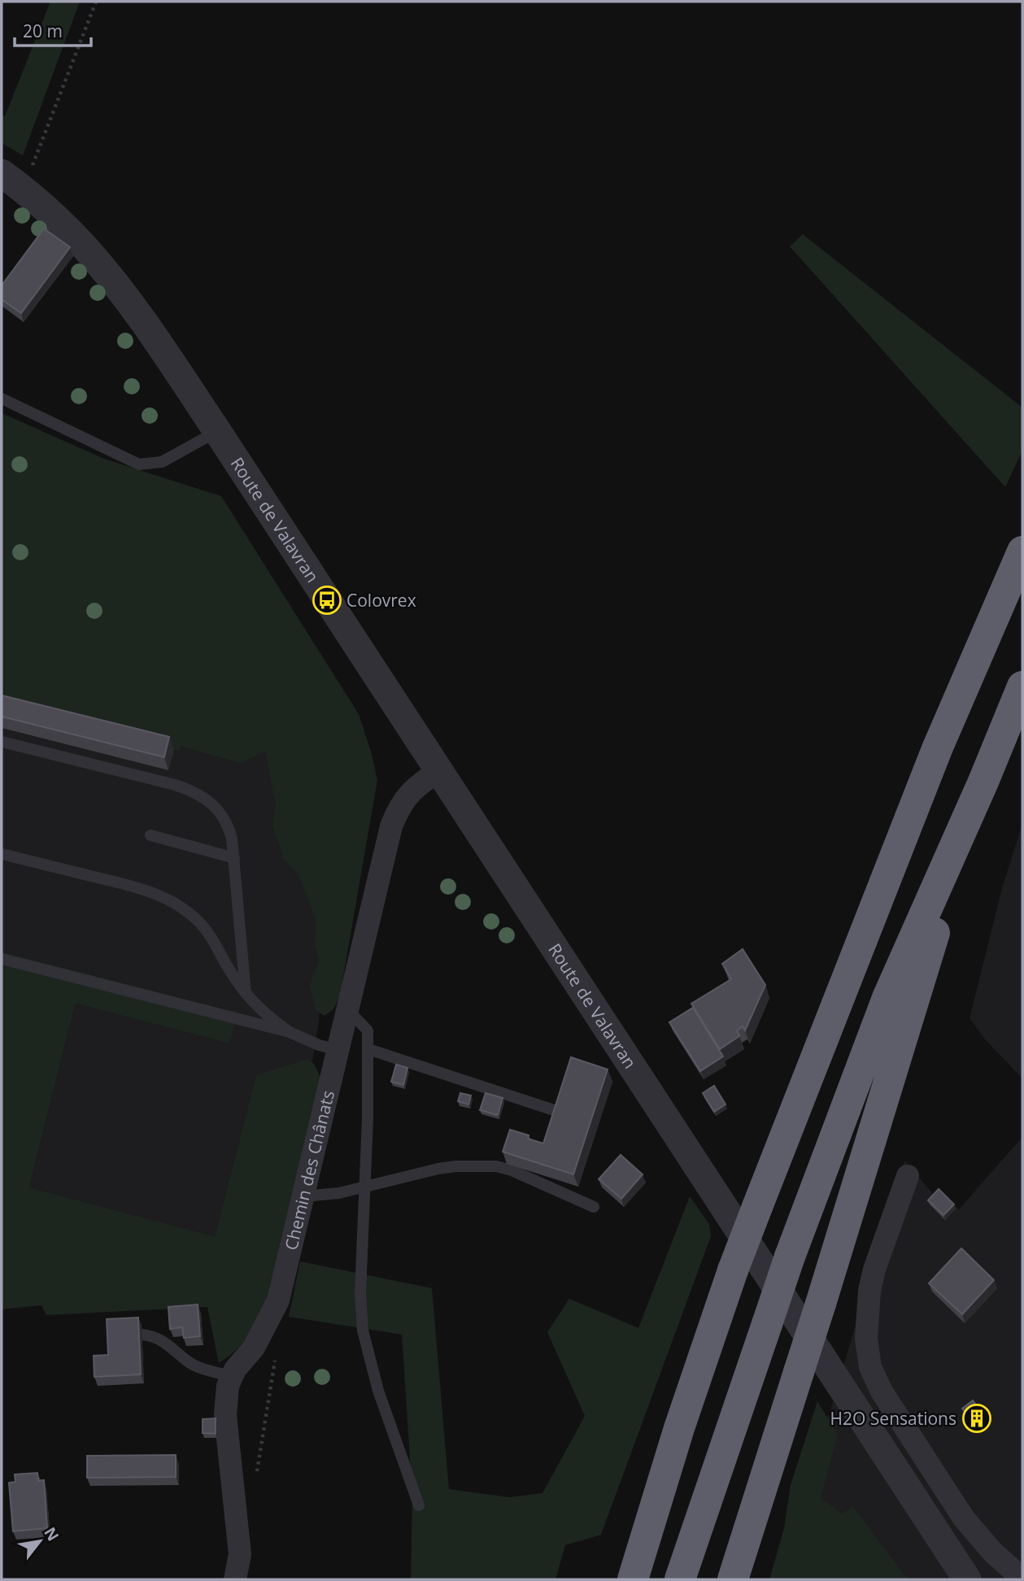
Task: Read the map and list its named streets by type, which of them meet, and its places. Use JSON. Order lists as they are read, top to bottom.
{
  "streets": {
    "street": ["Route de Valavran", "Chemin des Chânats"]
  },
  "crossings": [
    ["Route de Valavran", "Chemin des Chânats"]
  ],
  "places": {
    "bus stop": ["Colovrex"],
    "building": ["H2O Sensations"]
  },
  "scale_bar": "20 m",
  "north": "top right"
}
